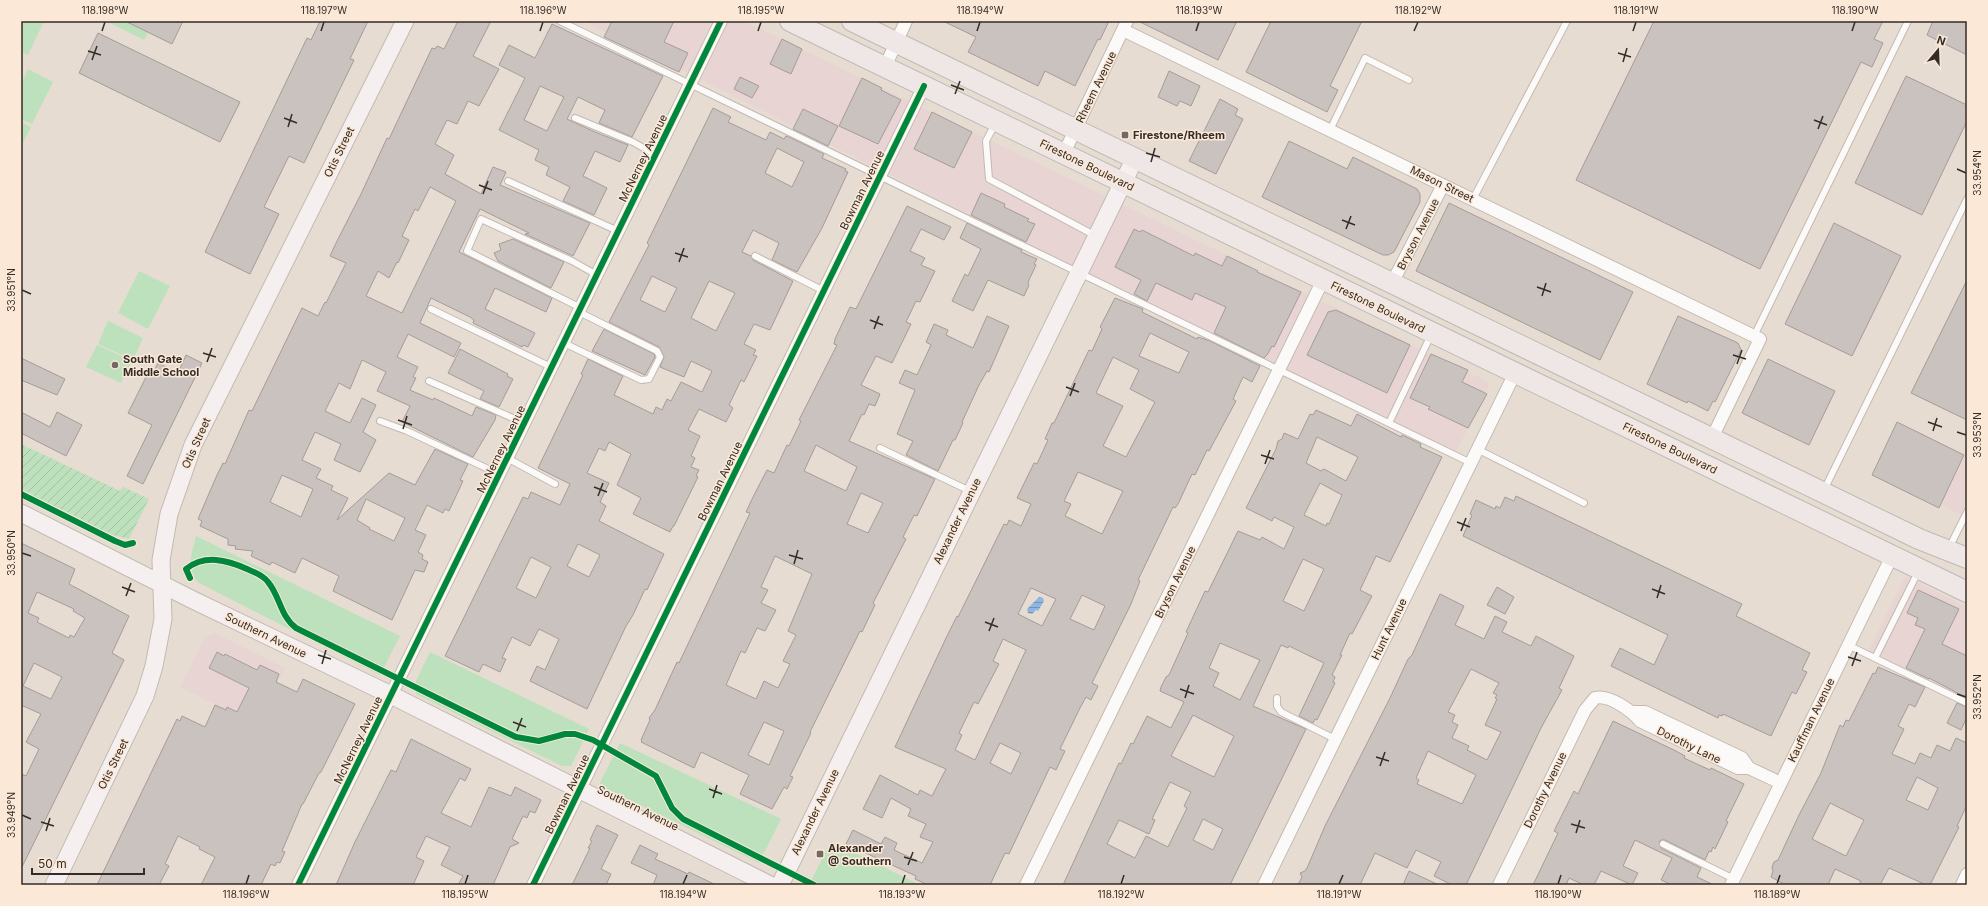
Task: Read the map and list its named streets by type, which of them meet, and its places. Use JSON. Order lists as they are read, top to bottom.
{
  "streets": {
    "main road": ["Firestone Boulevard"],
    "street": [
      "Rheem Avenue",
      "Otis Street",
      "McNerney Avenue",
      "Mason Street",
      "Bowman Avenue",
      "Bryson Avenue",
      "Alexander Avenue",
      "Hunt Avenue",
      "Southern Avenue",
      "Kauffman Avenue",
      "Dorothy Lane",
      "Dorothy Avenue"
    ]
  },
  "crossings": [
    ["Rheem Avenue", "Firestone Boulevard"],
    ["Rheem Avenue", "Mason Street"],
    ["Otis Street", "Southern Avenue"],
    ["McNerney Avenue", "Southern Avenue"],
    ["Firestone Boulevard", "Bowman Avenue"],
    ["Firestone Boulevard", "Bryson Avenue"],
    ["Firestone Boulevard", "Alexander Avenue"],
    ["Firestone Boulevard", "Hunt Avenue"],
    ["Firestone Boulevard", "Kauffman Avenue"],
    ["Mason Street", "Bryson Avenue"],
    ["Bowman Avenue", "Southern Avenue"],
    ["Kauffman Avenue", "Dorothy Lane"],
    ["Dorothy Lane", "Dorothy Avenue"]
  ],
  "places": {
    "transit": ["Firestone/Rheem", "Alexander @ Southern"],
    "other": ["South Gate Middle School"]
  },
  "scale_bar": "50 m",
  "north": "top",
  "coordinates": [
    "118.198°W",
    "118.197°W",
    "118.196°W",
    "118.195°W",
    "118.194°W",
    "118.193°W",
    "118.192°W",
    "118.191°W",
    "118.190°W",
    "33.954°N",
    "33.951°N",
    "33.953°N",
    "33.950°N",
    "33.952°N",
    "33.949°N",
    "118.189°W"
  ]
}
